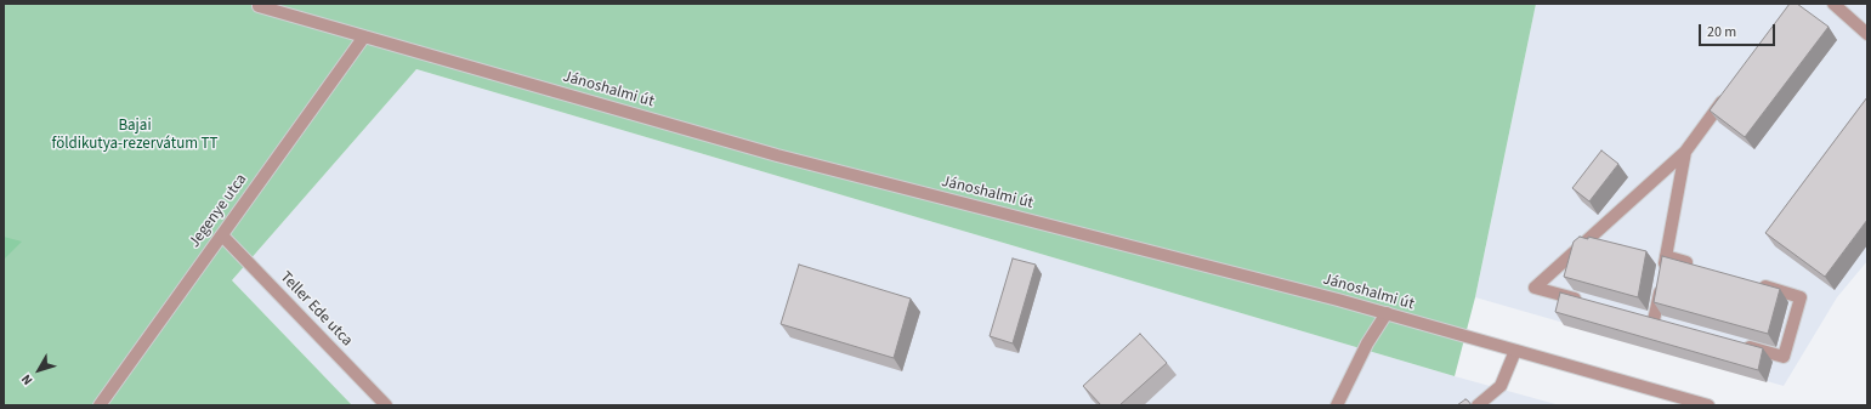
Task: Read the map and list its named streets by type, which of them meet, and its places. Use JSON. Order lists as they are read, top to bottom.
{
  "streets": {
    "street": ["Jánoshalmi út", "Jegenye utca", "Teller Ede utca"]
  },
  "crossings": [
    ["Jánoshalmi út", "Jegenye utca"],
    ["Jegenye utca", "Teller Ede utca"]
  ],
  "parks": ["Bajai földikutya-rezervátum TT"],
  "scale_bar": "20 m",
  "north": "bottom left"
}
